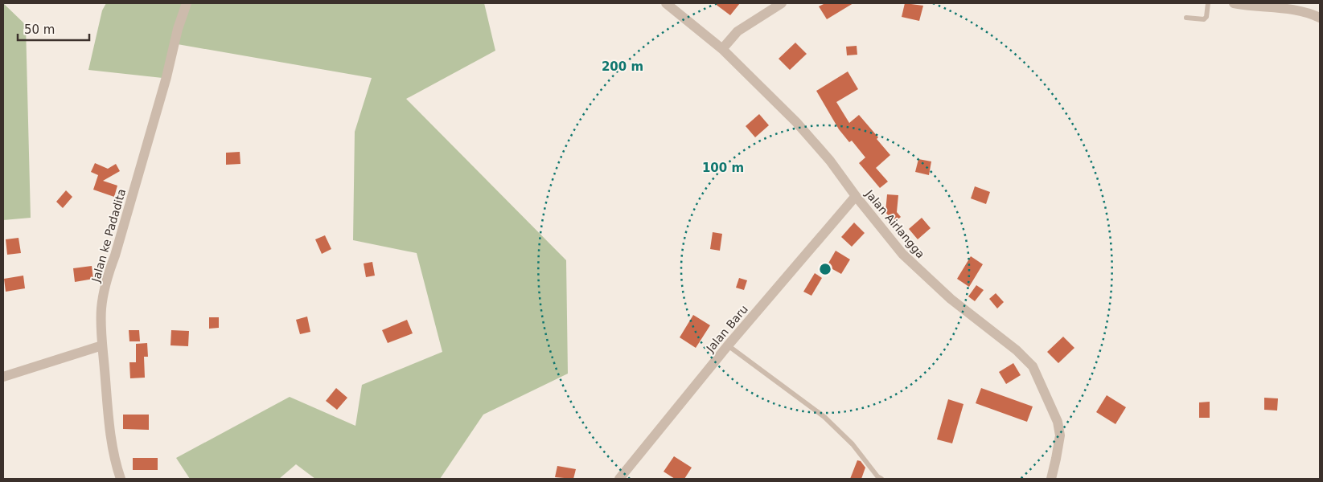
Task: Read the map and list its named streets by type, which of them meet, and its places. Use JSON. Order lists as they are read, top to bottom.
{
  "streets": {
    "street": ["Jalan Airlangga", "Jalan ke Padadita", "Jalan Baru"]
  },
  "crossings": [
    ["Jalan Airlangga", "Jalan Baru"]
  ],
  "scale_bar": "50 m",
  "rings": ["200 m", "100 m"]
}
